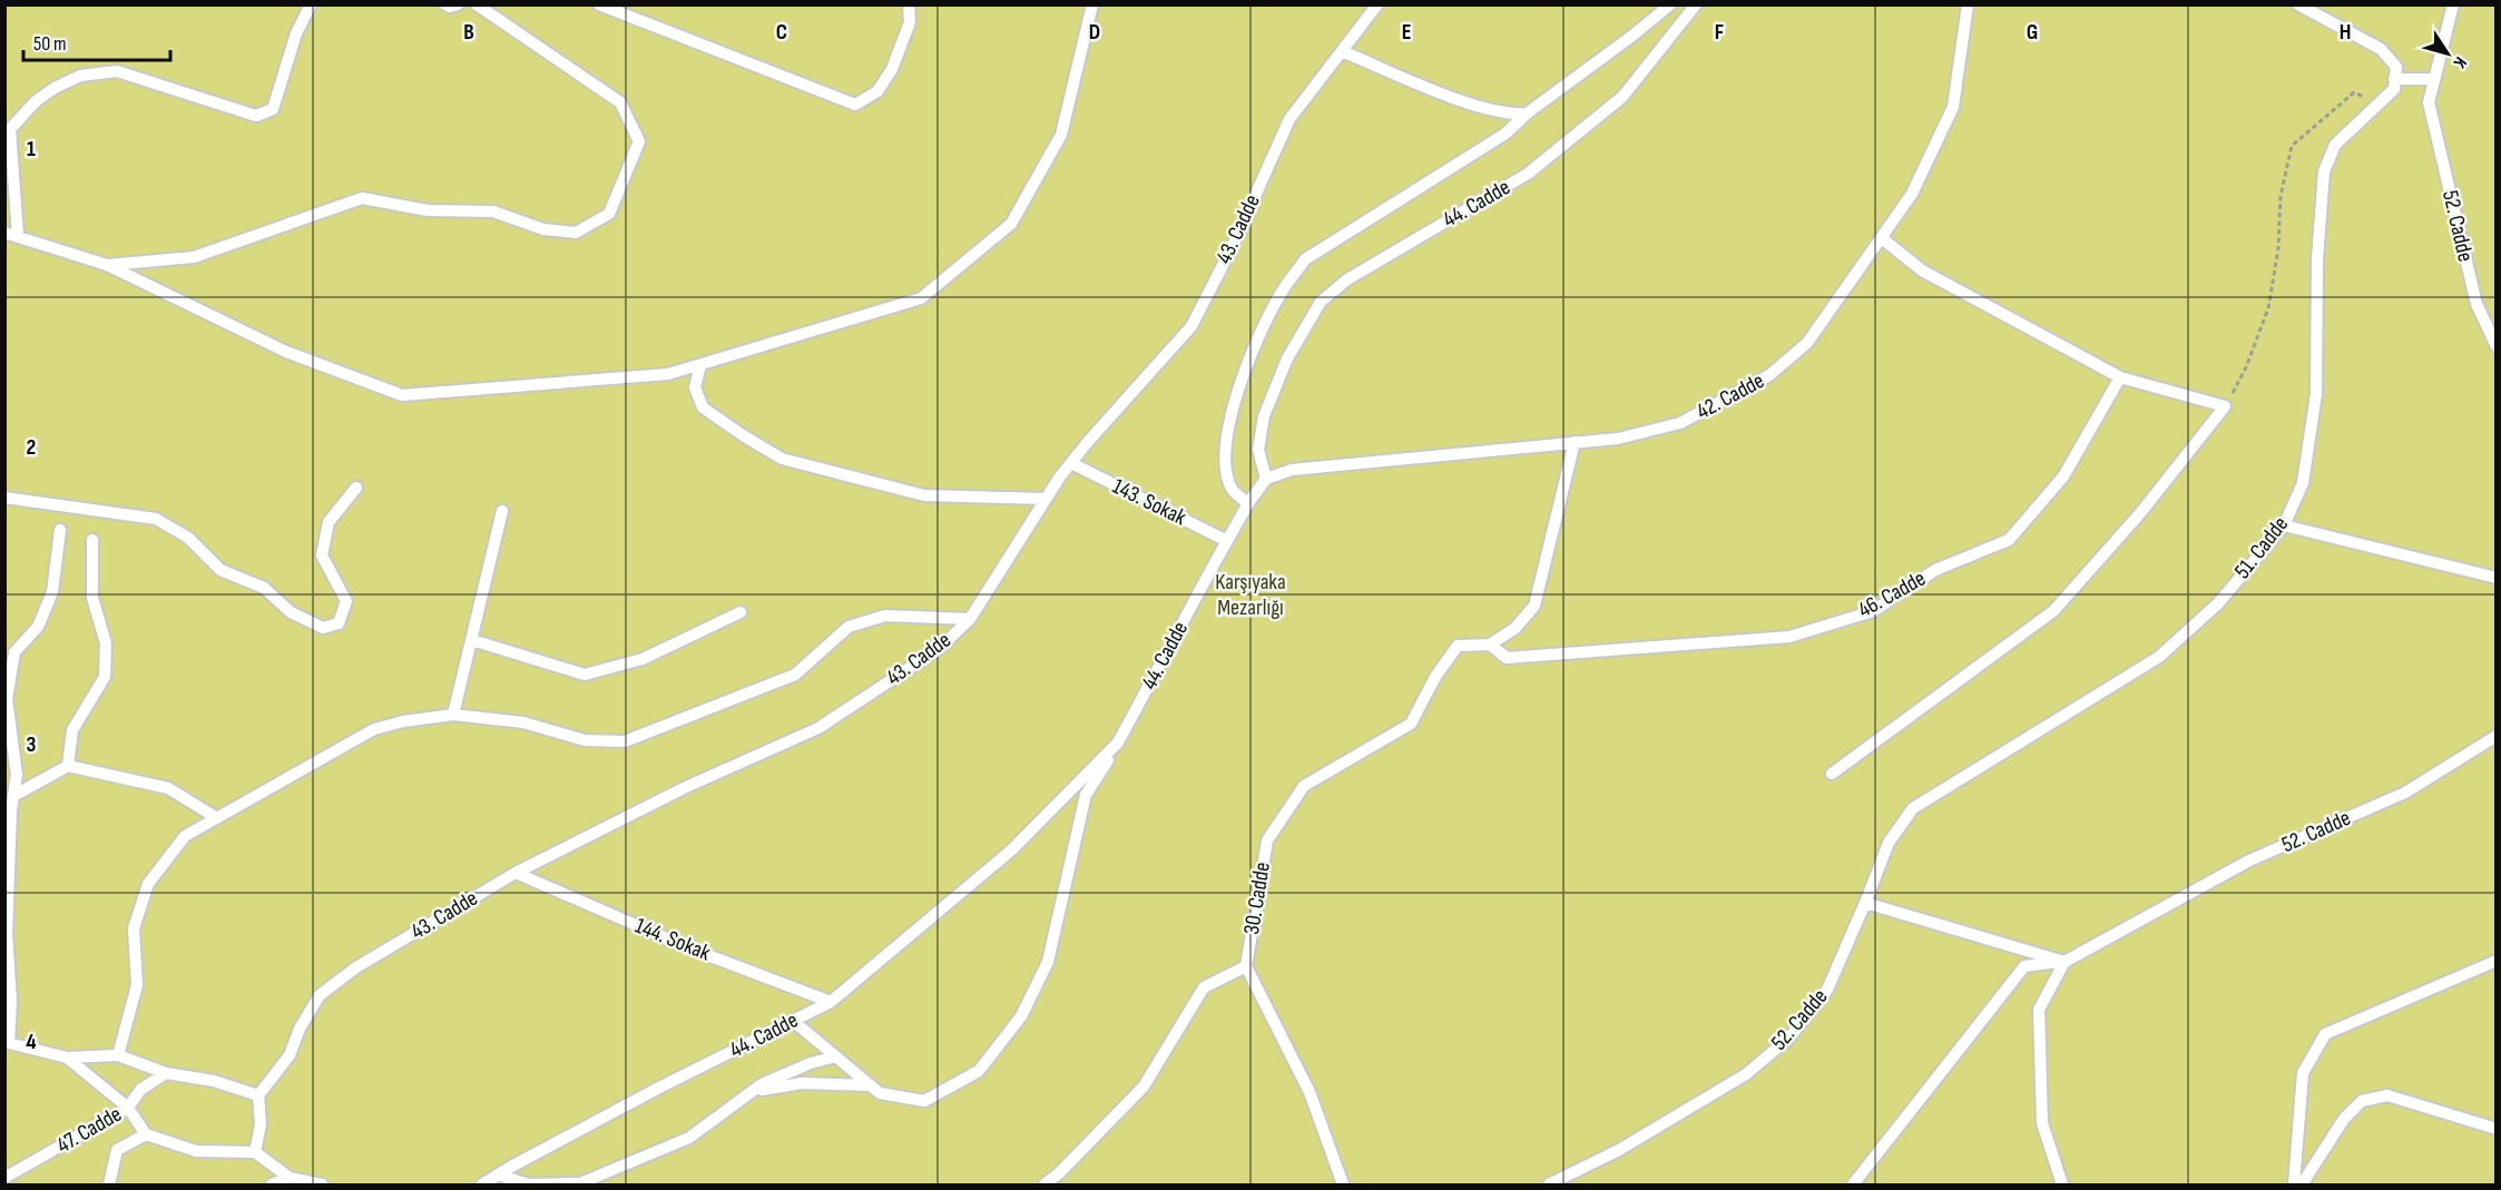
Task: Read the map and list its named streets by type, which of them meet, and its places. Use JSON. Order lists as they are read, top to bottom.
{
  "streets": {
    "lane": [
      "44. Cadde",
      "52. Cadde",
      "43. Cadde",
      "42. Cadde",
      "143. Sokak",
      "51. Cadde",
      "46. Cadde",
      "30. Cadde",
      "144. Sokak",
      "47. Cadde"
    ]
  },
  "crossings": [
    ["44. Cadde", "42. Cadde"],
    ["44. Cadde", "143. Sokak"],
    ["44. Cadde", "144. Sokak"],
    ["52. Cadde", "51. Cadde"],
    ["43. Cadde", "143. Sokak"],
    ["43. Cadde", "144. Sokak"],
    ["46. Cadde", "30. Cadde"]
  ],
  "parks": ["Karşıyaka Mezarlığı"],
  "scale_bar": "50 m",
  "north": "bottom right",
  "grid": {
    "columns": [
      "B",
      "C",
      "D",
      "E",
      "F",
      "G",
      "H"
    ],
    "rows": [
      "1",
      "2",
      "3",
      "4"
    ]
  }
}
